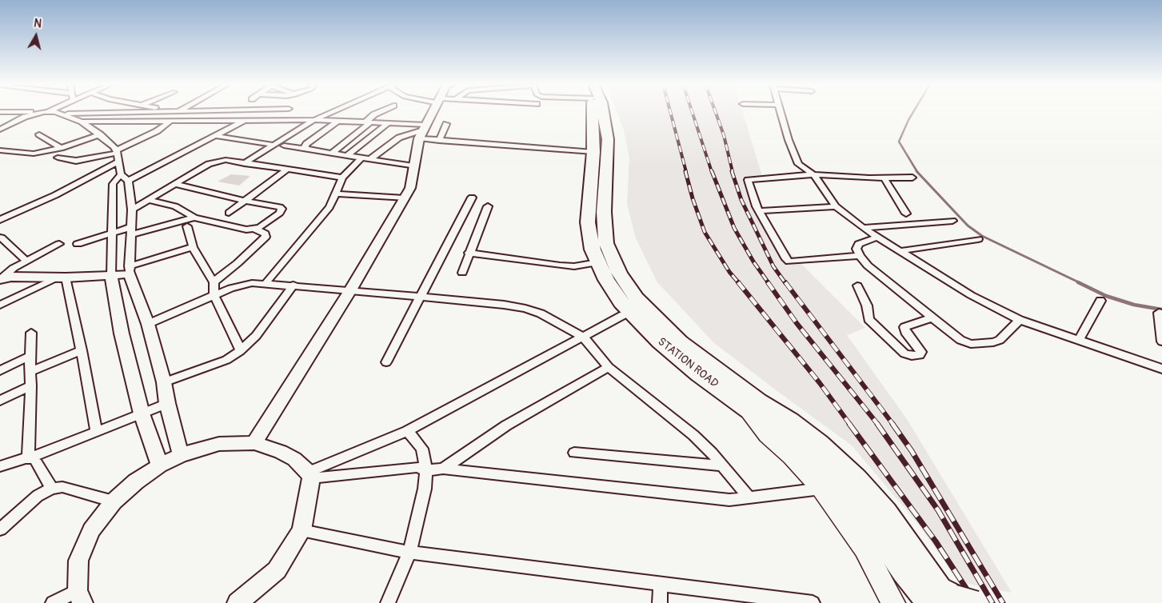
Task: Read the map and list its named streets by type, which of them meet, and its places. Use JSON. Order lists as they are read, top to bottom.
{
  "streets": {
    "highway": ["STATION ROAD"]
  },
  "north": "top"
}
